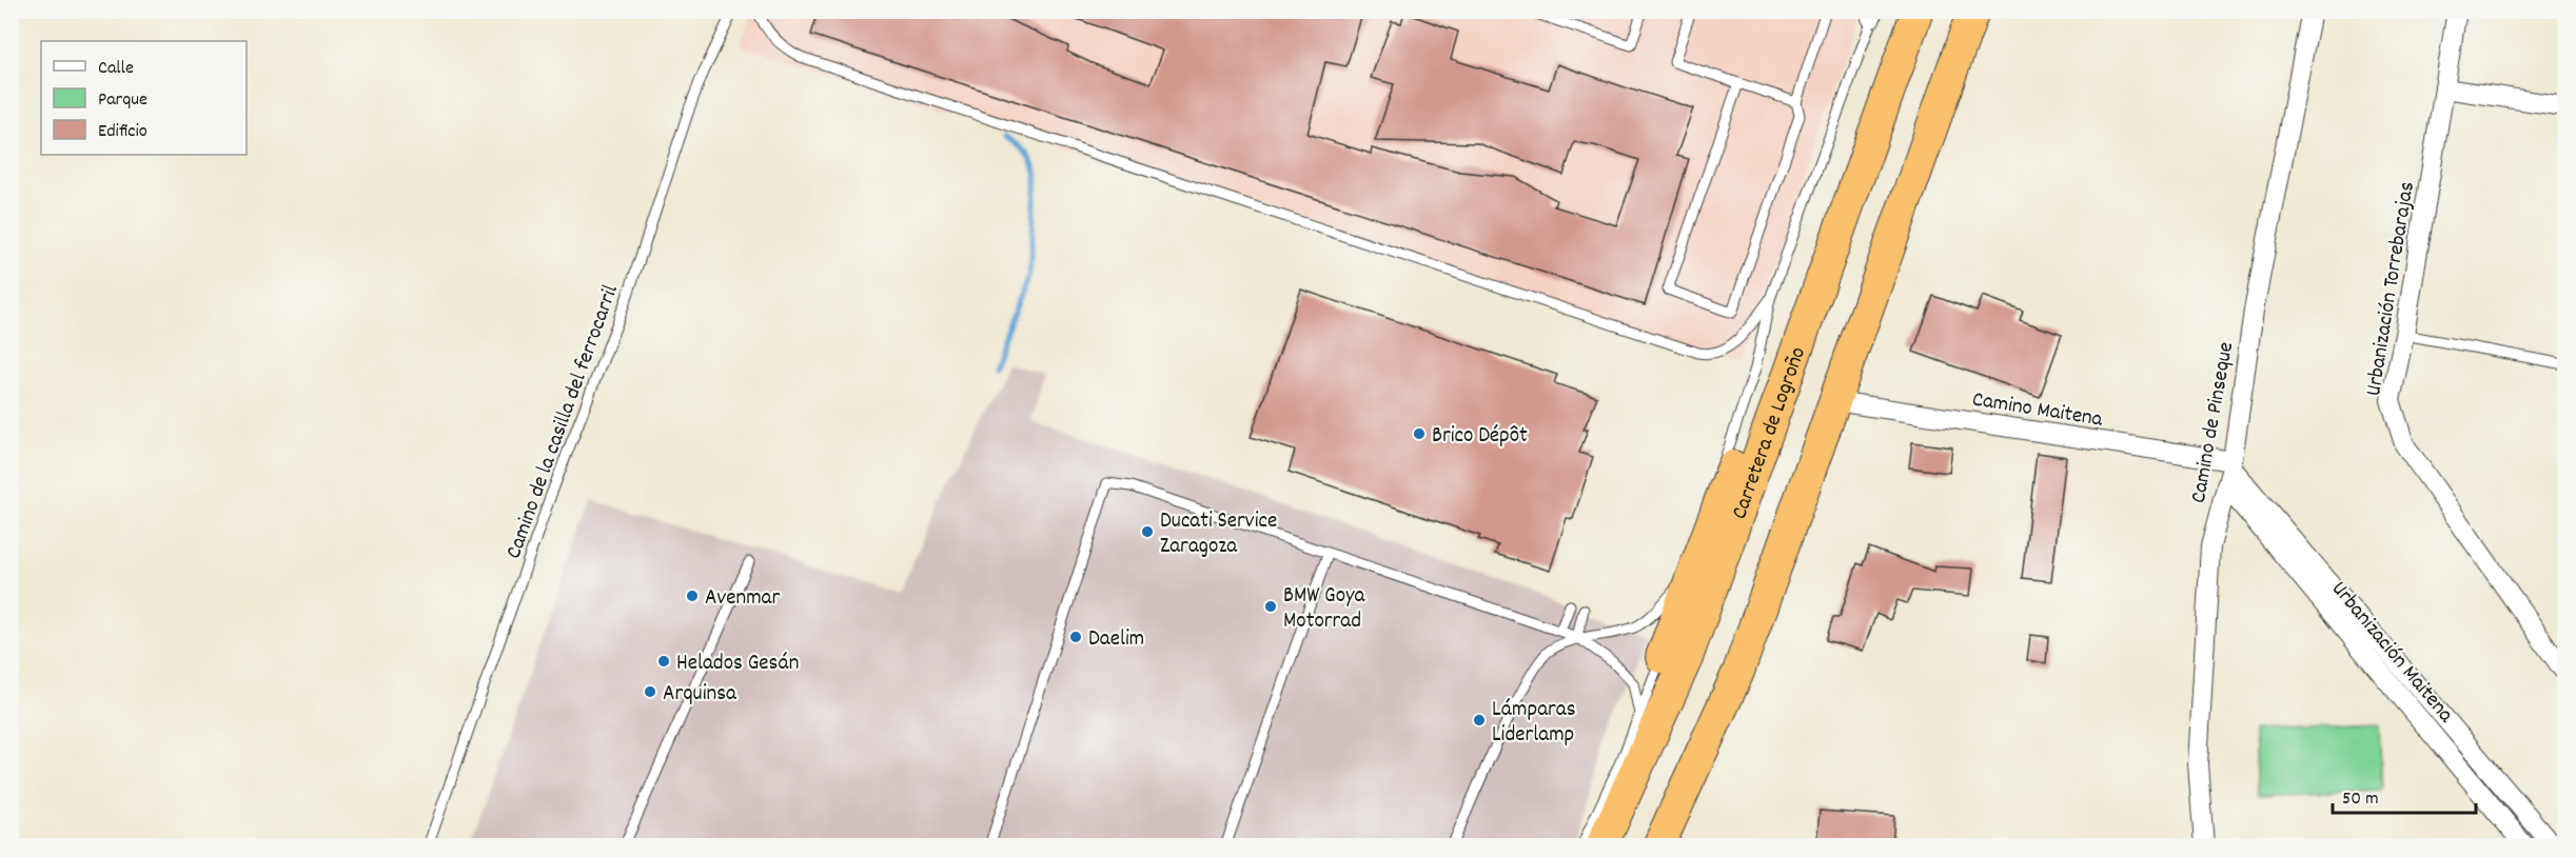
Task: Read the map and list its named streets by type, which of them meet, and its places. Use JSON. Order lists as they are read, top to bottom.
{
  "streets": {
    "highway": ["Carretera de Logroño"],
    "street": [
      "Urbanización Torrebarajas",
      "Camino Maitena",
      "Camino de Pinseque",
      "Urbanización Maitena"
    ],
    "lane": ["Camino de la casilla del ferrocarril"]
  },
  "crossings": [
    ["Camino Maitena", "Camino de Pinseque"],
    ["Camino de Pinseque", "Urbanización Maitena"]
  ],
  "places": [
    "Brico Dépôt",
    "Ducati Service Zaragoza",
    "Avenmar",
    "BMW Goya Motorrad",
    "Daelim",
    "Helados Gesán",
    "Arquinsa",
    "Lámparas Liderlamp"
  ],
  "legend": ["Calle", "Parque", "Edificio"],
  "scale_bar": "50 m"
}
